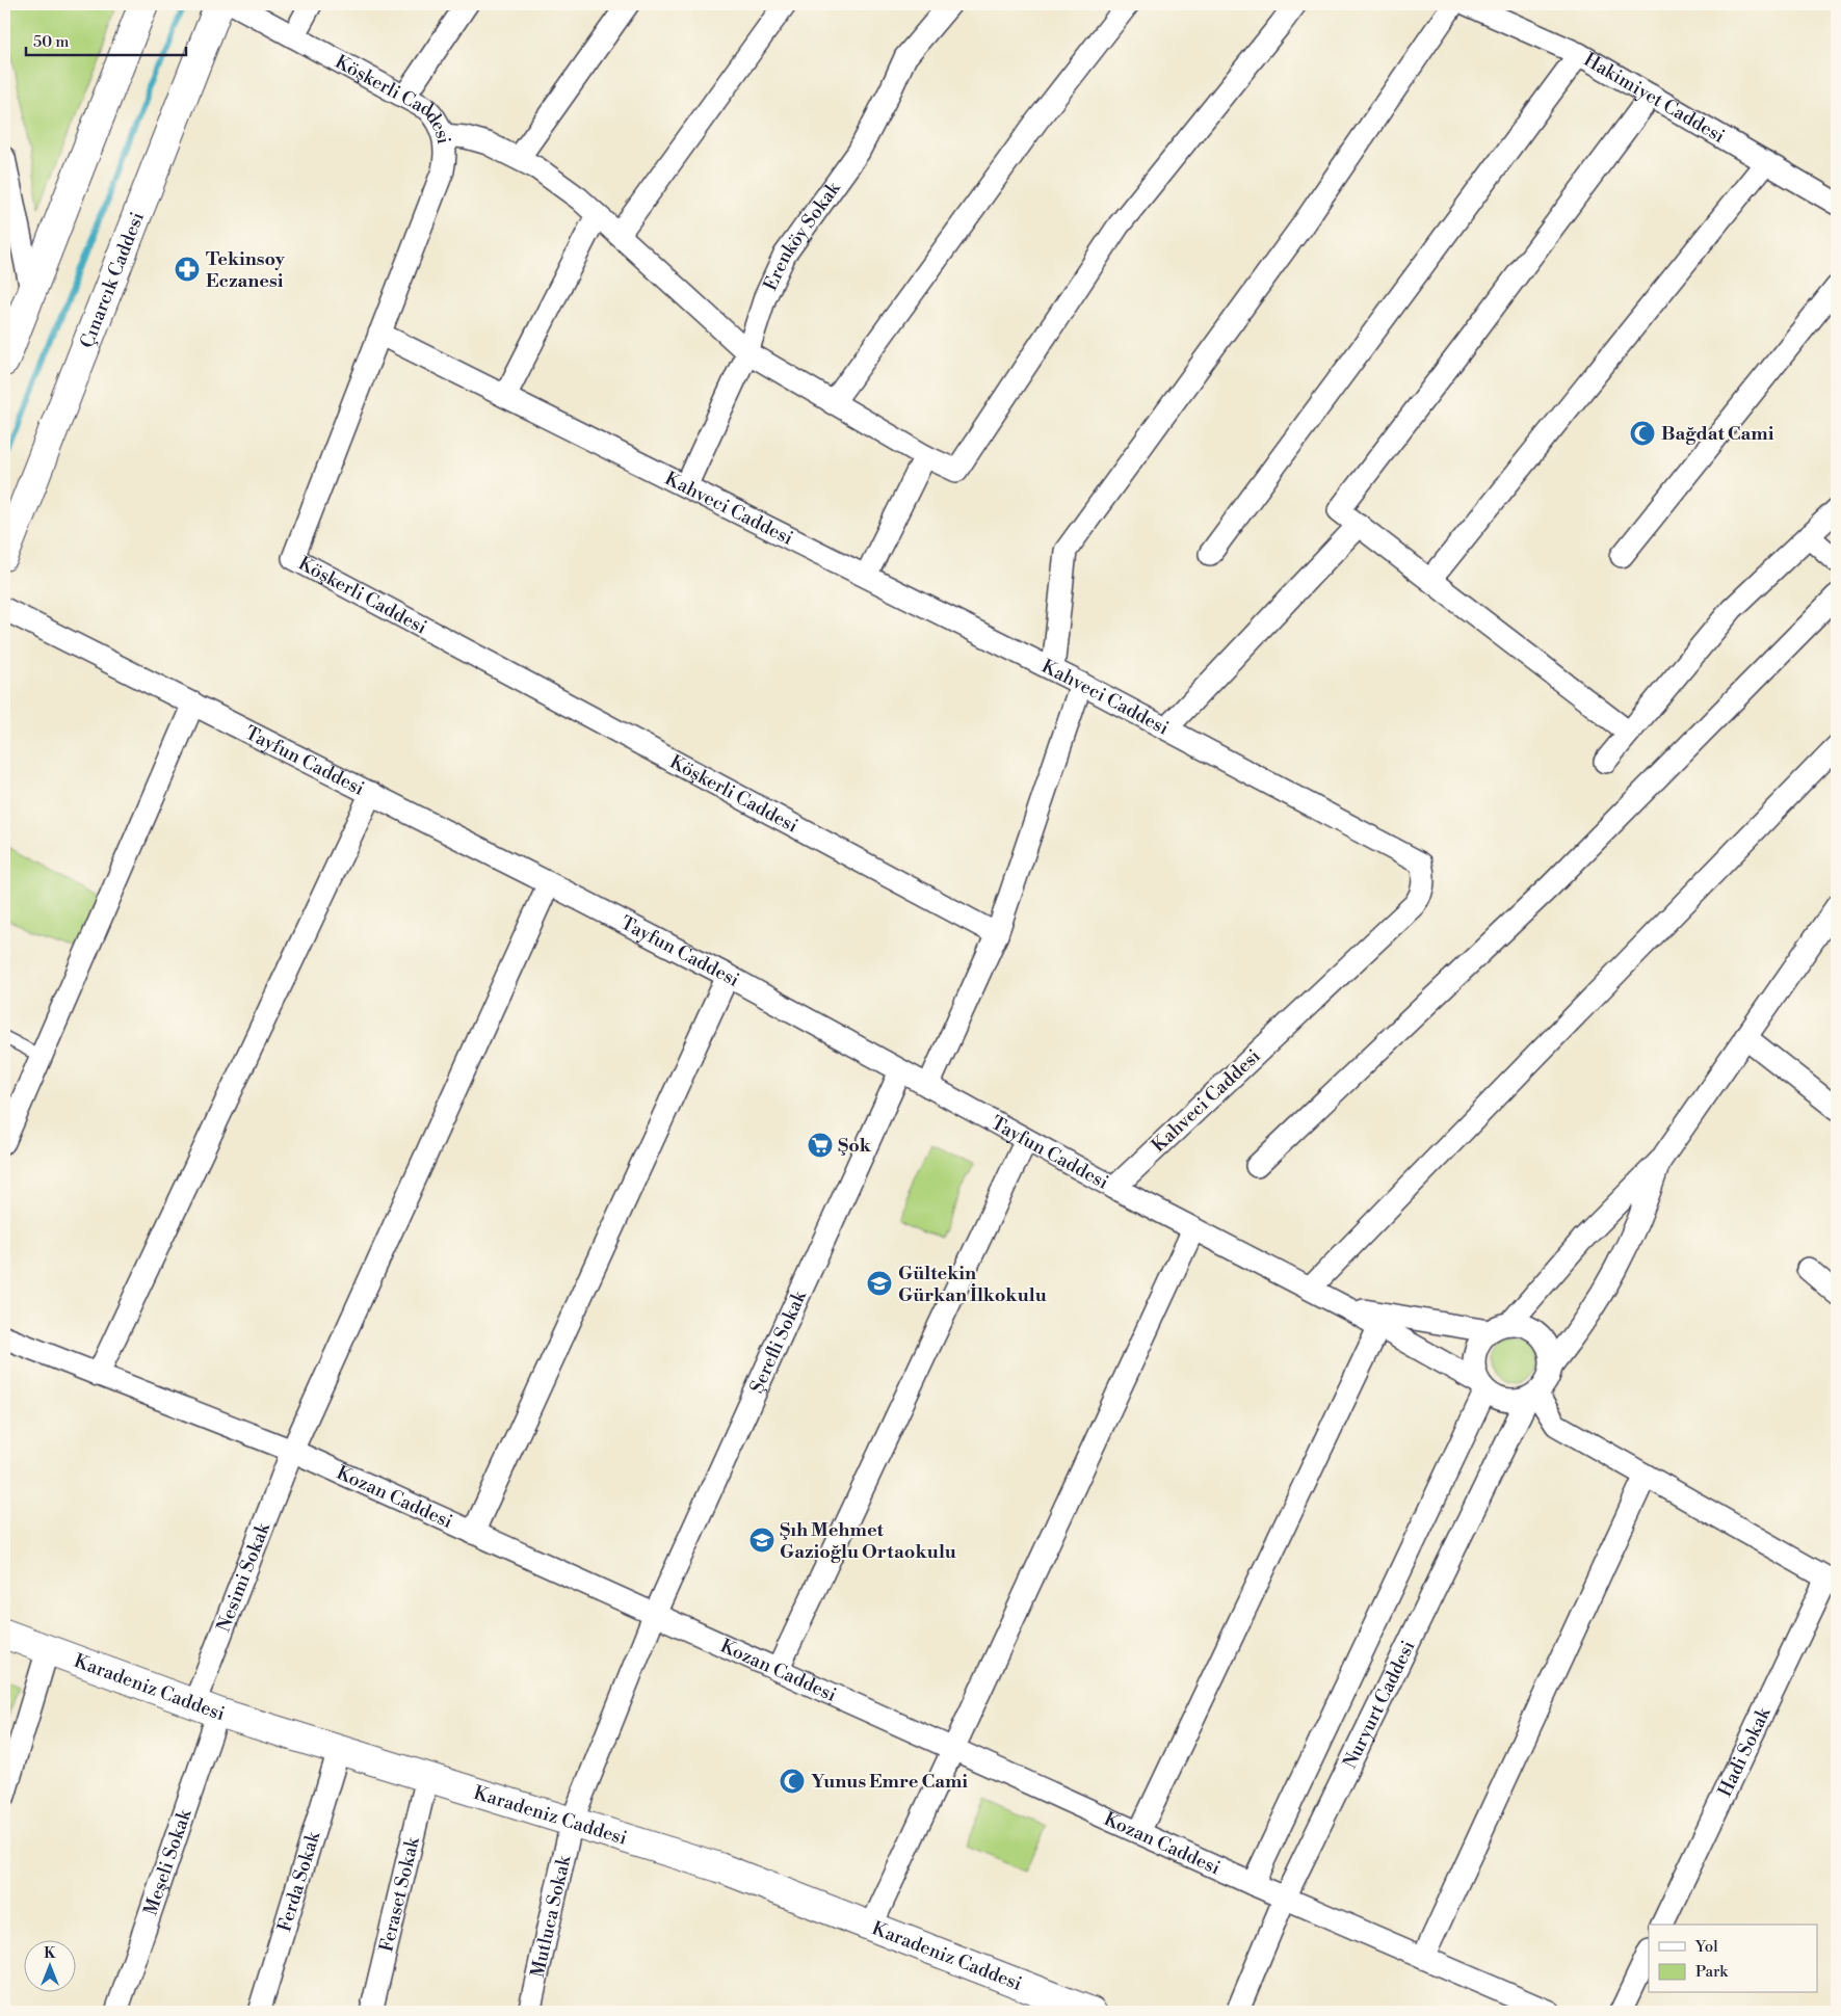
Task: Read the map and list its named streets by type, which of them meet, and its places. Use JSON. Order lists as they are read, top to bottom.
{
  "streets": {
    "street": [
      "Hakimiyet Caddesi",
      "Köşkerli Caddesi",
      "Erenköy Sokak",
      "Çınarcık Caddesi",
      "Kahveci Caddesi",
      "Tayfun Caddesi",
      "Şerefli Sokak",
      "Kozan Caddesi",
      "Nesimi Sokak",
      "Karadeniz Caddesi",
      "Nuryurt Caddesi",
      "Hadi Sokak",
      "Meşeli Sokak",
      "Ferda Sokak",
      "Feraset Sokak",
      "Mutluca Sokak"
    ]
  },
  "crossings": [
    ["Köşkerli Caddesi", "Kahveci Caddesi"],
    ["Erenköy Sokak", "Kahveci Caddesi"],
    ["Kahveci Caddesi", "Tayfun Caddesi"],
    ["Tayfun Caddesi", "Şerefli Sokak"],
    ["Tayfun Caddesi", "Nesimi Sokak"],
    ["Tayfun Caddesi", "Nuryurt Caddesi"],
    ["Şerefli Sokak", "Kozan Caddesi"],
    ["Şerefli Sokak", "Karadeniz Caddesi"],
    ["Şerefli Sokak", "Mutluca Sokak"],
    ["Kozan Caddesi", "Nesimi Sokak"],
    ["Kozan Caddesi", "Nuryurt Caddesi"],
    ["Nesimi Sokak", "Karadeniz Caddesi"],
    ["Nesimi Sokak", "Meşeli Sokak"],
    ["Karadeniz Caddesi", "Meşeli Sokak"],
    ["Karadeniz Caddesi", "Ferda Sokak"],
    ["Karadeniz Caddesi", "Feraset Sokak"],
    ["Karadeniz Caddesi", "Mutluca Sokak"]
  ],
  "places": {
    "pharmacy": ["Tekinsoy Eczanesi"],
    "mosque": ["Bağdat Cami", "Yunus Emre Cami"],
    "supermarket": ["Şok"],
    "school or university": ["Gültekin Gürkan İlkokulu", "Şıh Mehmet Gazioğlu Ortaokulu"]
  },
  "legend": ["Yol", "Park"],
  "scale_bar": "50 m",
  "north": "top"
}
